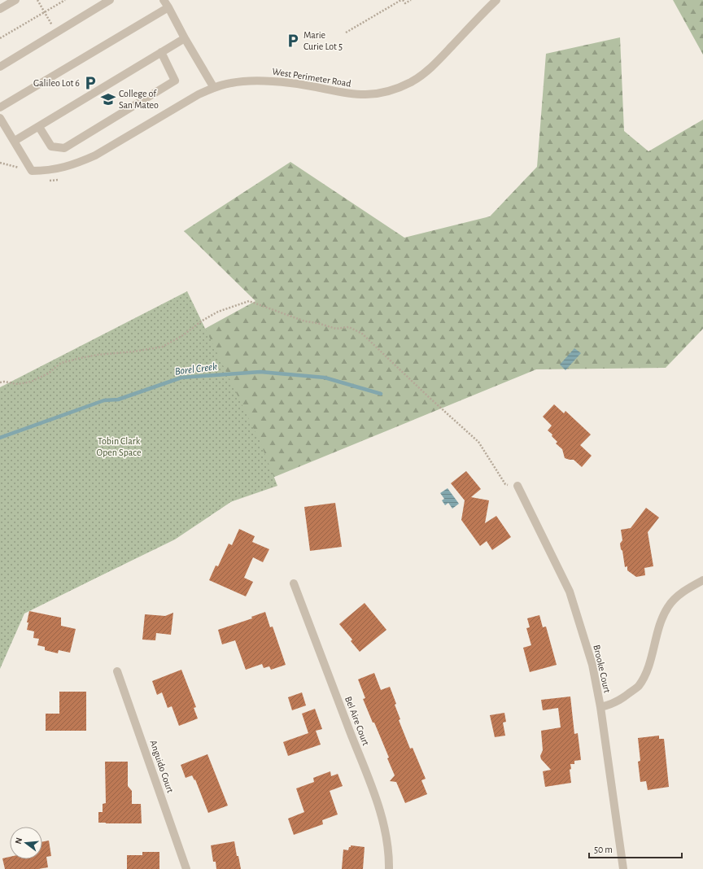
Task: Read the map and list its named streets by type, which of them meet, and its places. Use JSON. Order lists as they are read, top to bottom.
{
  "streets": {
    "street": [
      "West Perimeter Road",
      "Brooke Court",
      "Bel Aire Court",
      "Anguido Court"
    ]
  },
  "water": ["Borel Creek"],
  "parks": ["Tobin Clark Open Space"],
  "places": {
    "parking": ["Marie Curie Lot 5", "Galileo Lot 6"],
    "school or university": ["College of San Mateo"]
  },
  "scale_bar": "50 m",
  "north": "left"
}
